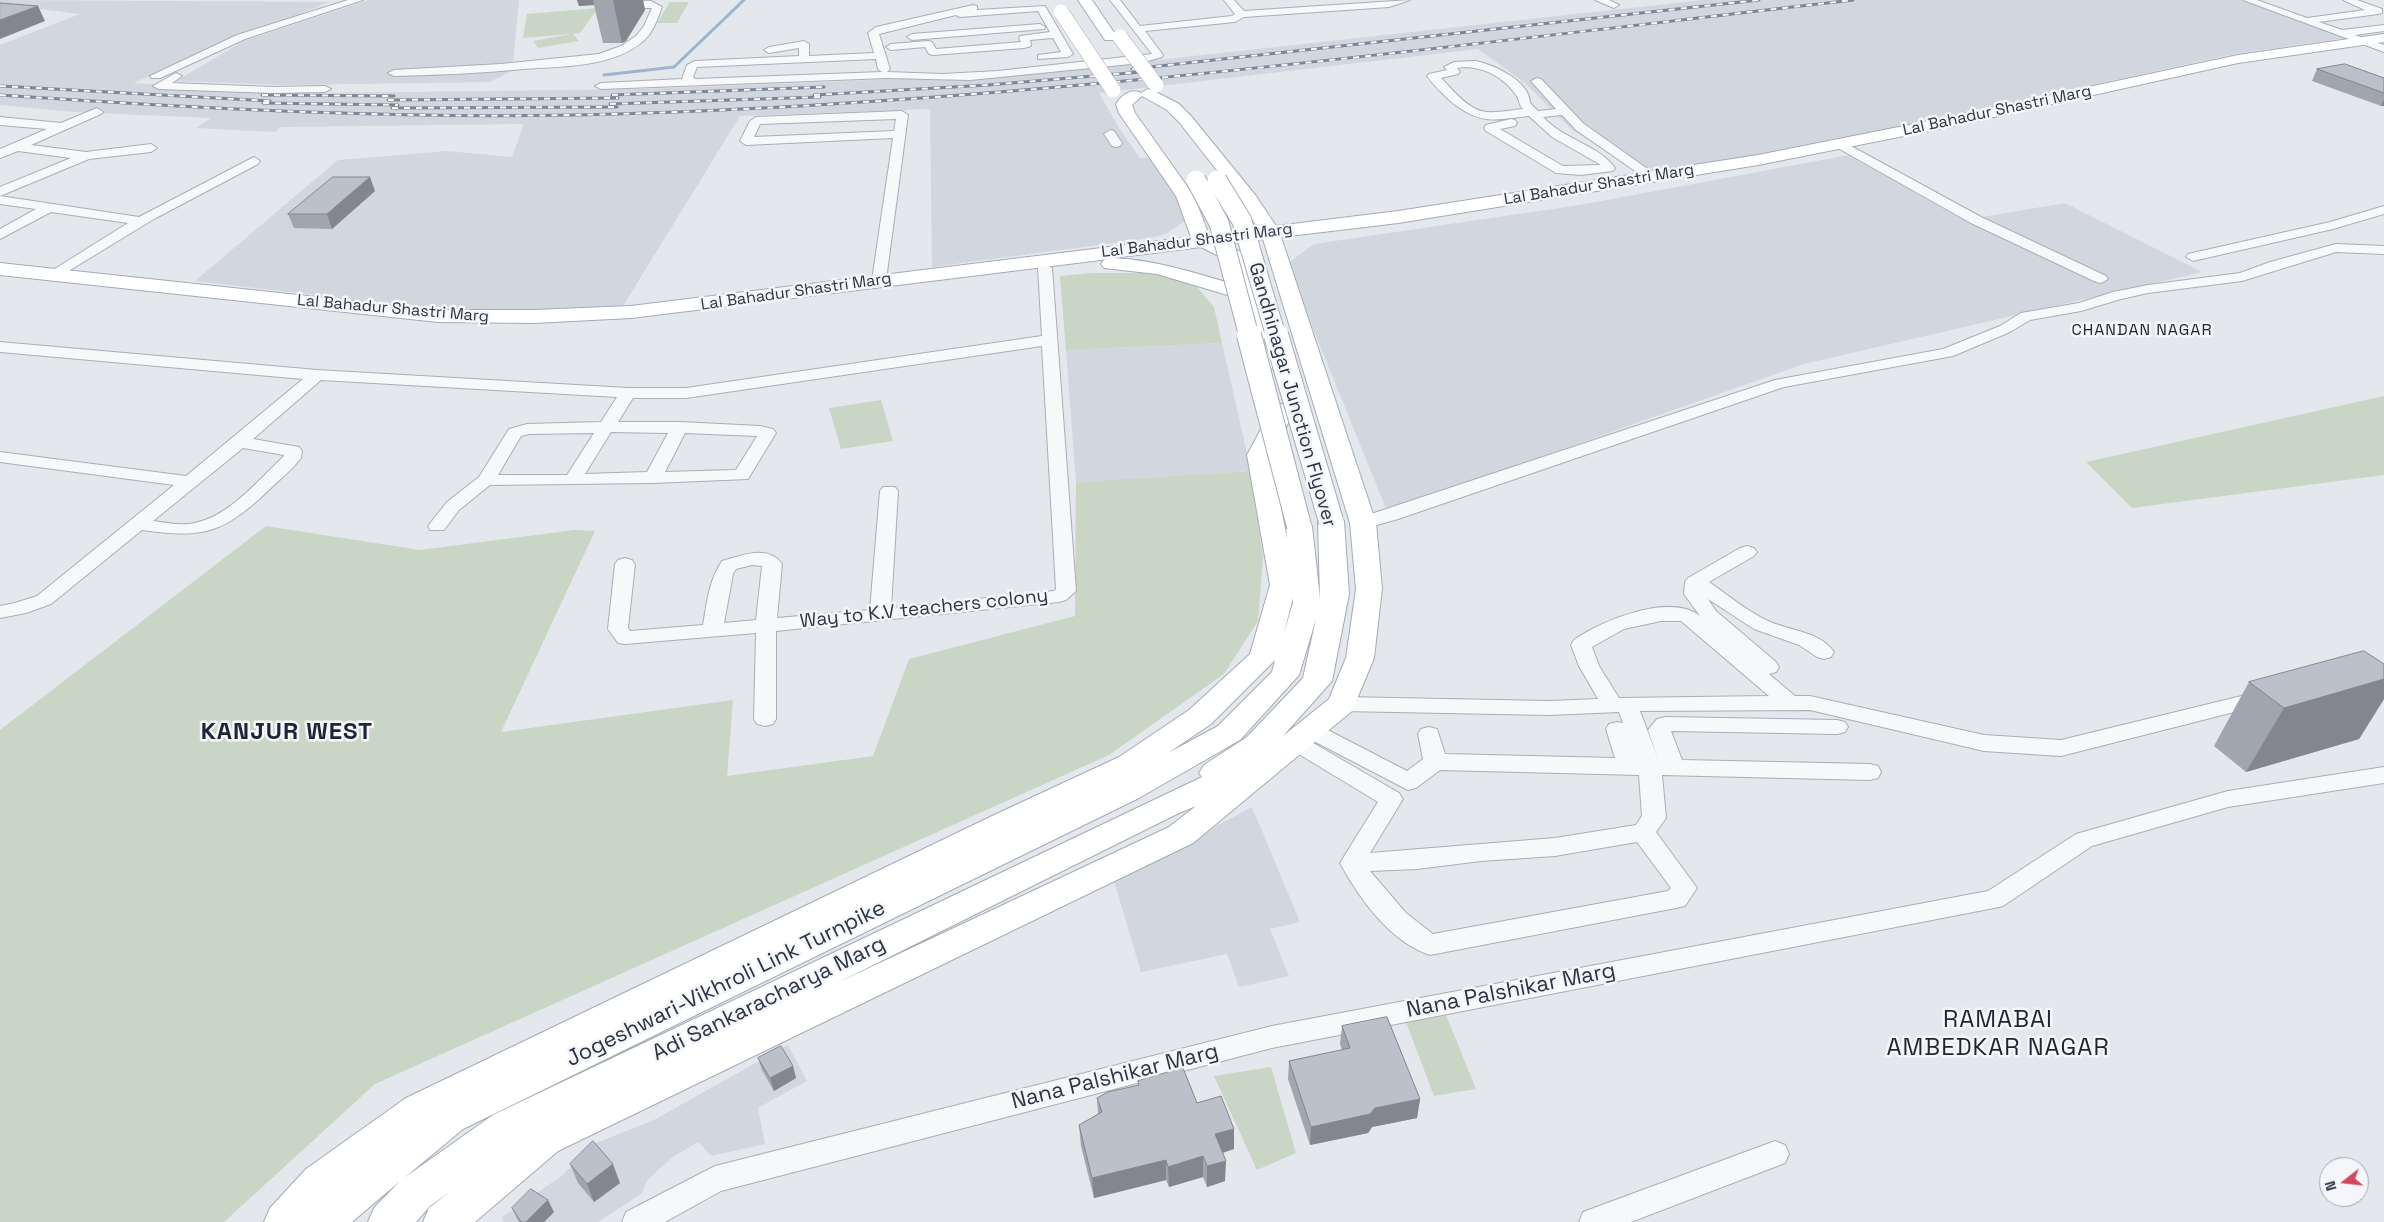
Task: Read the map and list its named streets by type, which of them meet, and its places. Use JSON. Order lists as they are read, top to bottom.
{
  "streets": {
    "main road": [
      "Lal Bahadur Shastri Marg",
      "Gandhinagar Junction Flyover",
      "Jogeshwari-Vikhroli Link Turnpike",
      "Adi Sankaracharya Marg"
    ],
    "street": ["Way to K.V teachers colony", "Nana Palshikar Marg"]
  },
  "crossings": [
    ["Lal Bahadur Shastri Marg", "Way to K.V teachers colony"],
    ["Gandhinagar Junction Flyover", "Jogeshwari-Vikhroli Link Turnpike"],
    ["Gandhinagar Junction Flyover", "Adi Sankaracharya Marg"],
    ["Jogeshwari-Vikhroli Link Turnpike", "Adi Sankaracharya Marg"]
  ],
  "districts": ["CHANDAN NAGAR", "KANJUR WEST", "RAMABAI AMBEDKAR NAGAR"],
  "north": "left"
}
